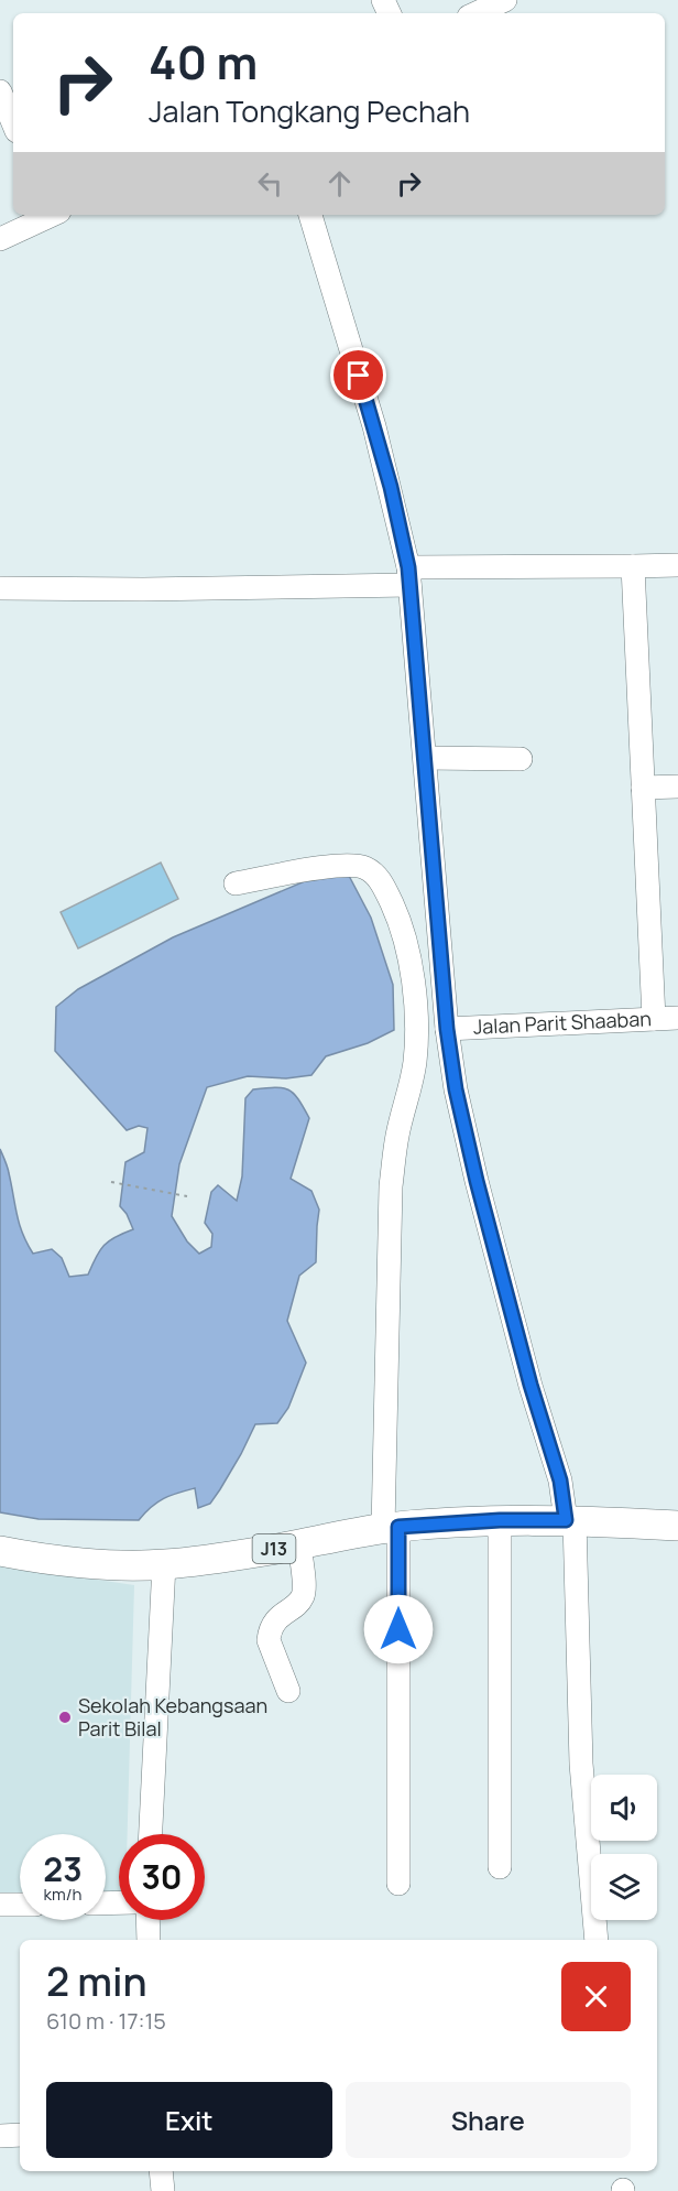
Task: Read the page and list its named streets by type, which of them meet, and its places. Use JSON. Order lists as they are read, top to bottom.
{
  "streets": {
    "main road": ["J13"],
    "street": ["Jalan Parit Shaaban"]
  },
  "places": ["Sekolah Kebangsaan Parit Bilal"],
  "page": {
    "turn": ["40 m", "Jalan Tongkang Pechah"],
    "speed": "23 km/h",
    "limit": "30",
    "heading": ["2 min", "610 m · 17:15"],
    "buttons": ["Exit", "Share"]
  }
}
